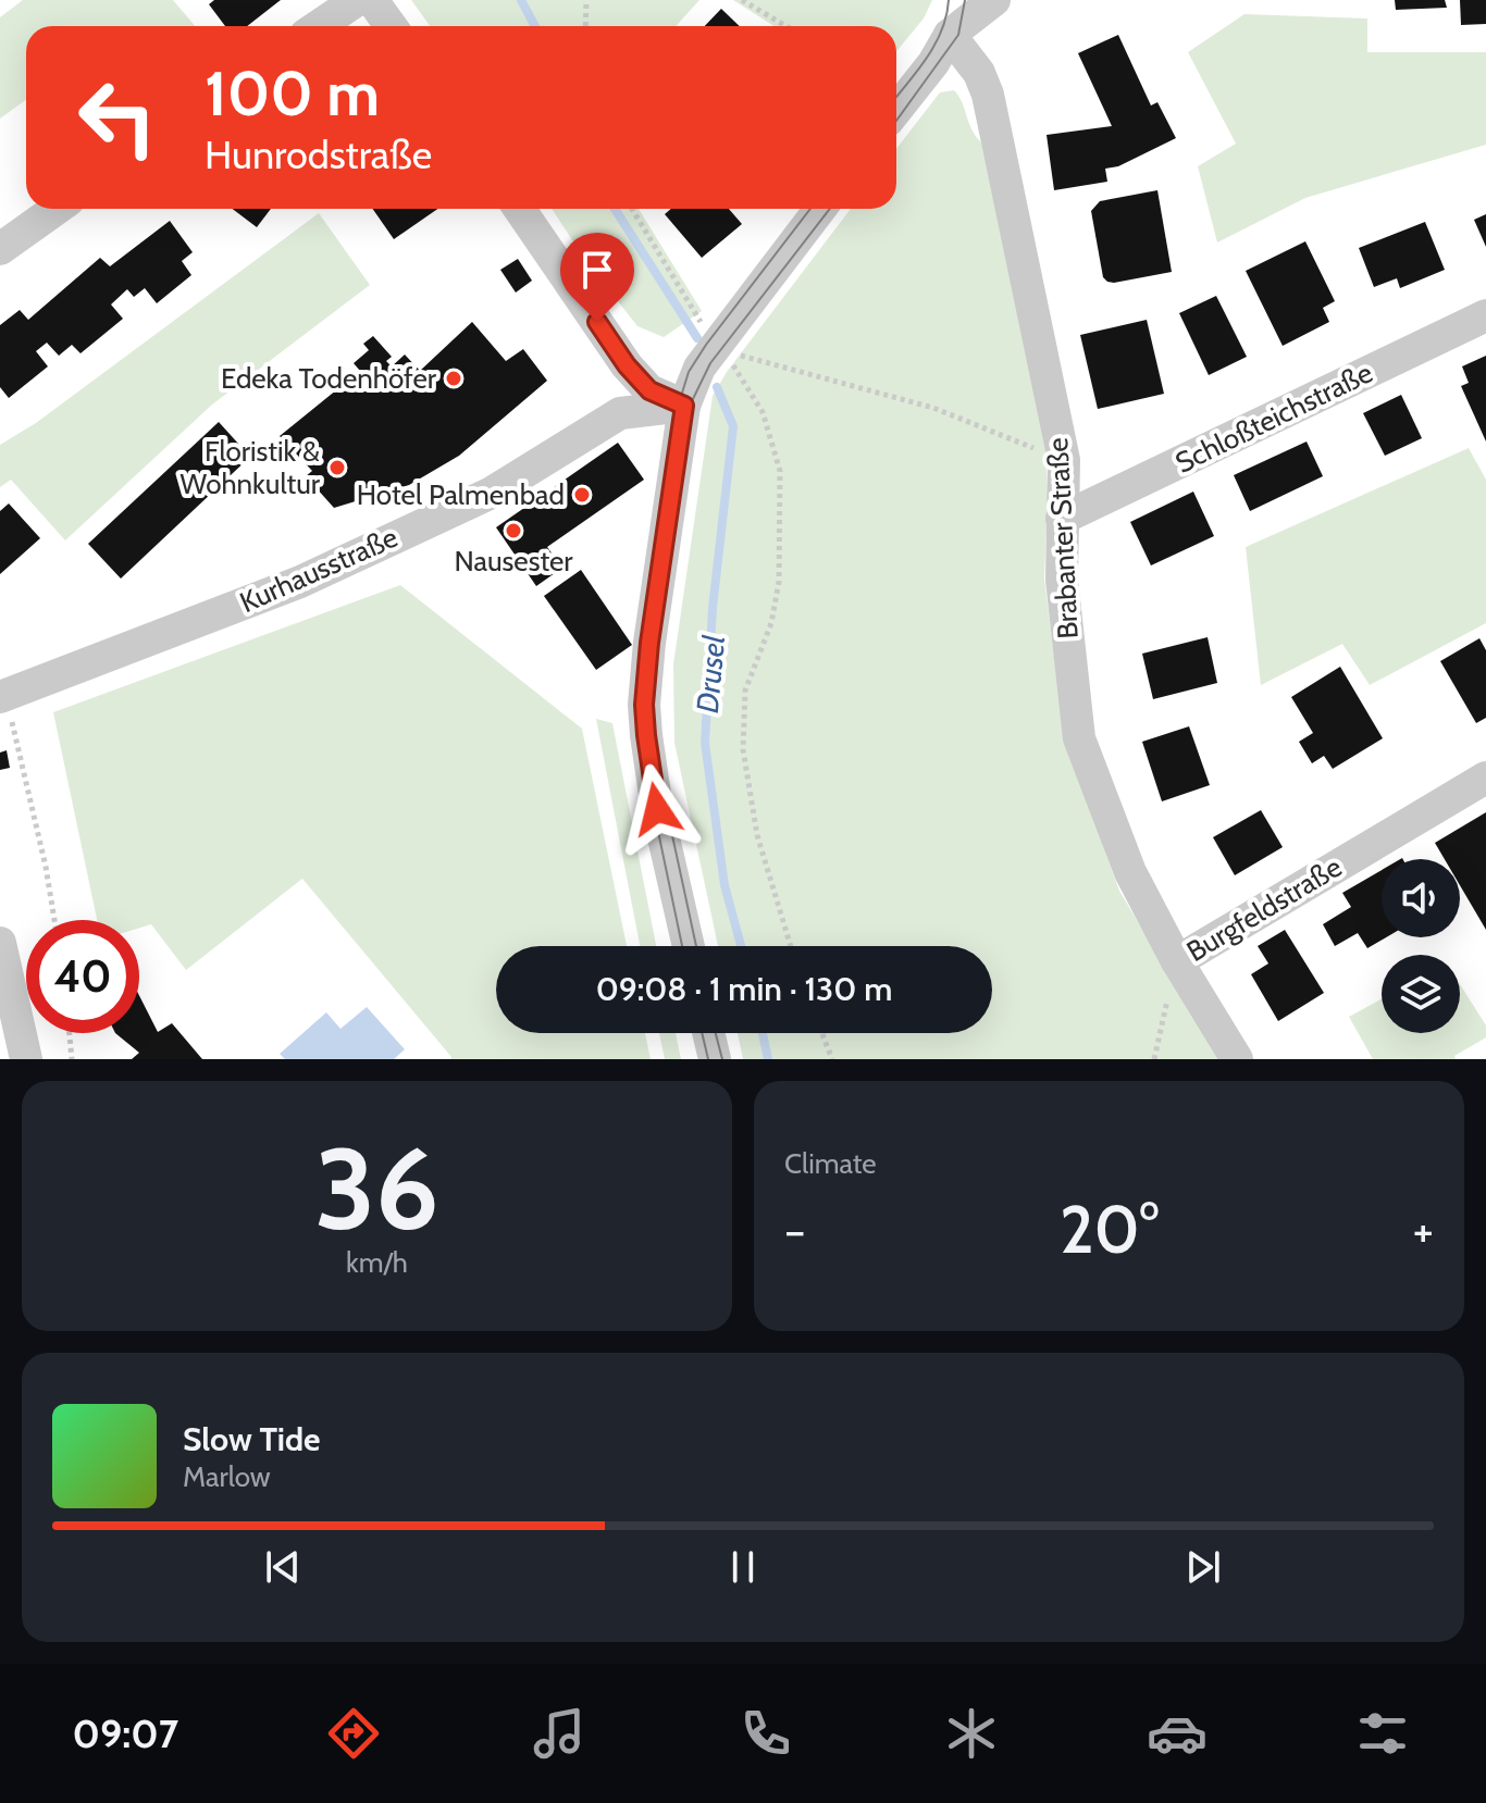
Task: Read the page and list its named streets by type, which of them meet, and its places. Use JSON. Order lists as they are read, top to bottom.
{
  "streets": {
    "street": [
      "Schloßteichstraße",
      "Brabanter Straße",
      "Kurhausstraße",
      "Burgfeldstraße"
    ]
  },
  "crossings": [
    ["Schloßteichstraße", "Brabanter Straße"],
    ["Brabanter Straße", "Burgfeldstraße"]
  ],
  "water": ["Drusel"],
  "places": [
    "Edeka Todenhöfer",
    "Floristik & Wohnkultur",
    "Hotel Palmenbad",
    "Nausester"
  ],
  "page": {
    "turn": ["100 m", "Hunrodstraße"],
    "limit": "40",
    "trip": "09:08 · 1 min · 130 m",
    "tile": [
      ["36", "km/h"],
      "Climate"
    ],
    "heat": ["−", "20°", "+"],
    "song": ["Slow Tide", "Marlow"],
    "tabs": "09:07"
  }
}
